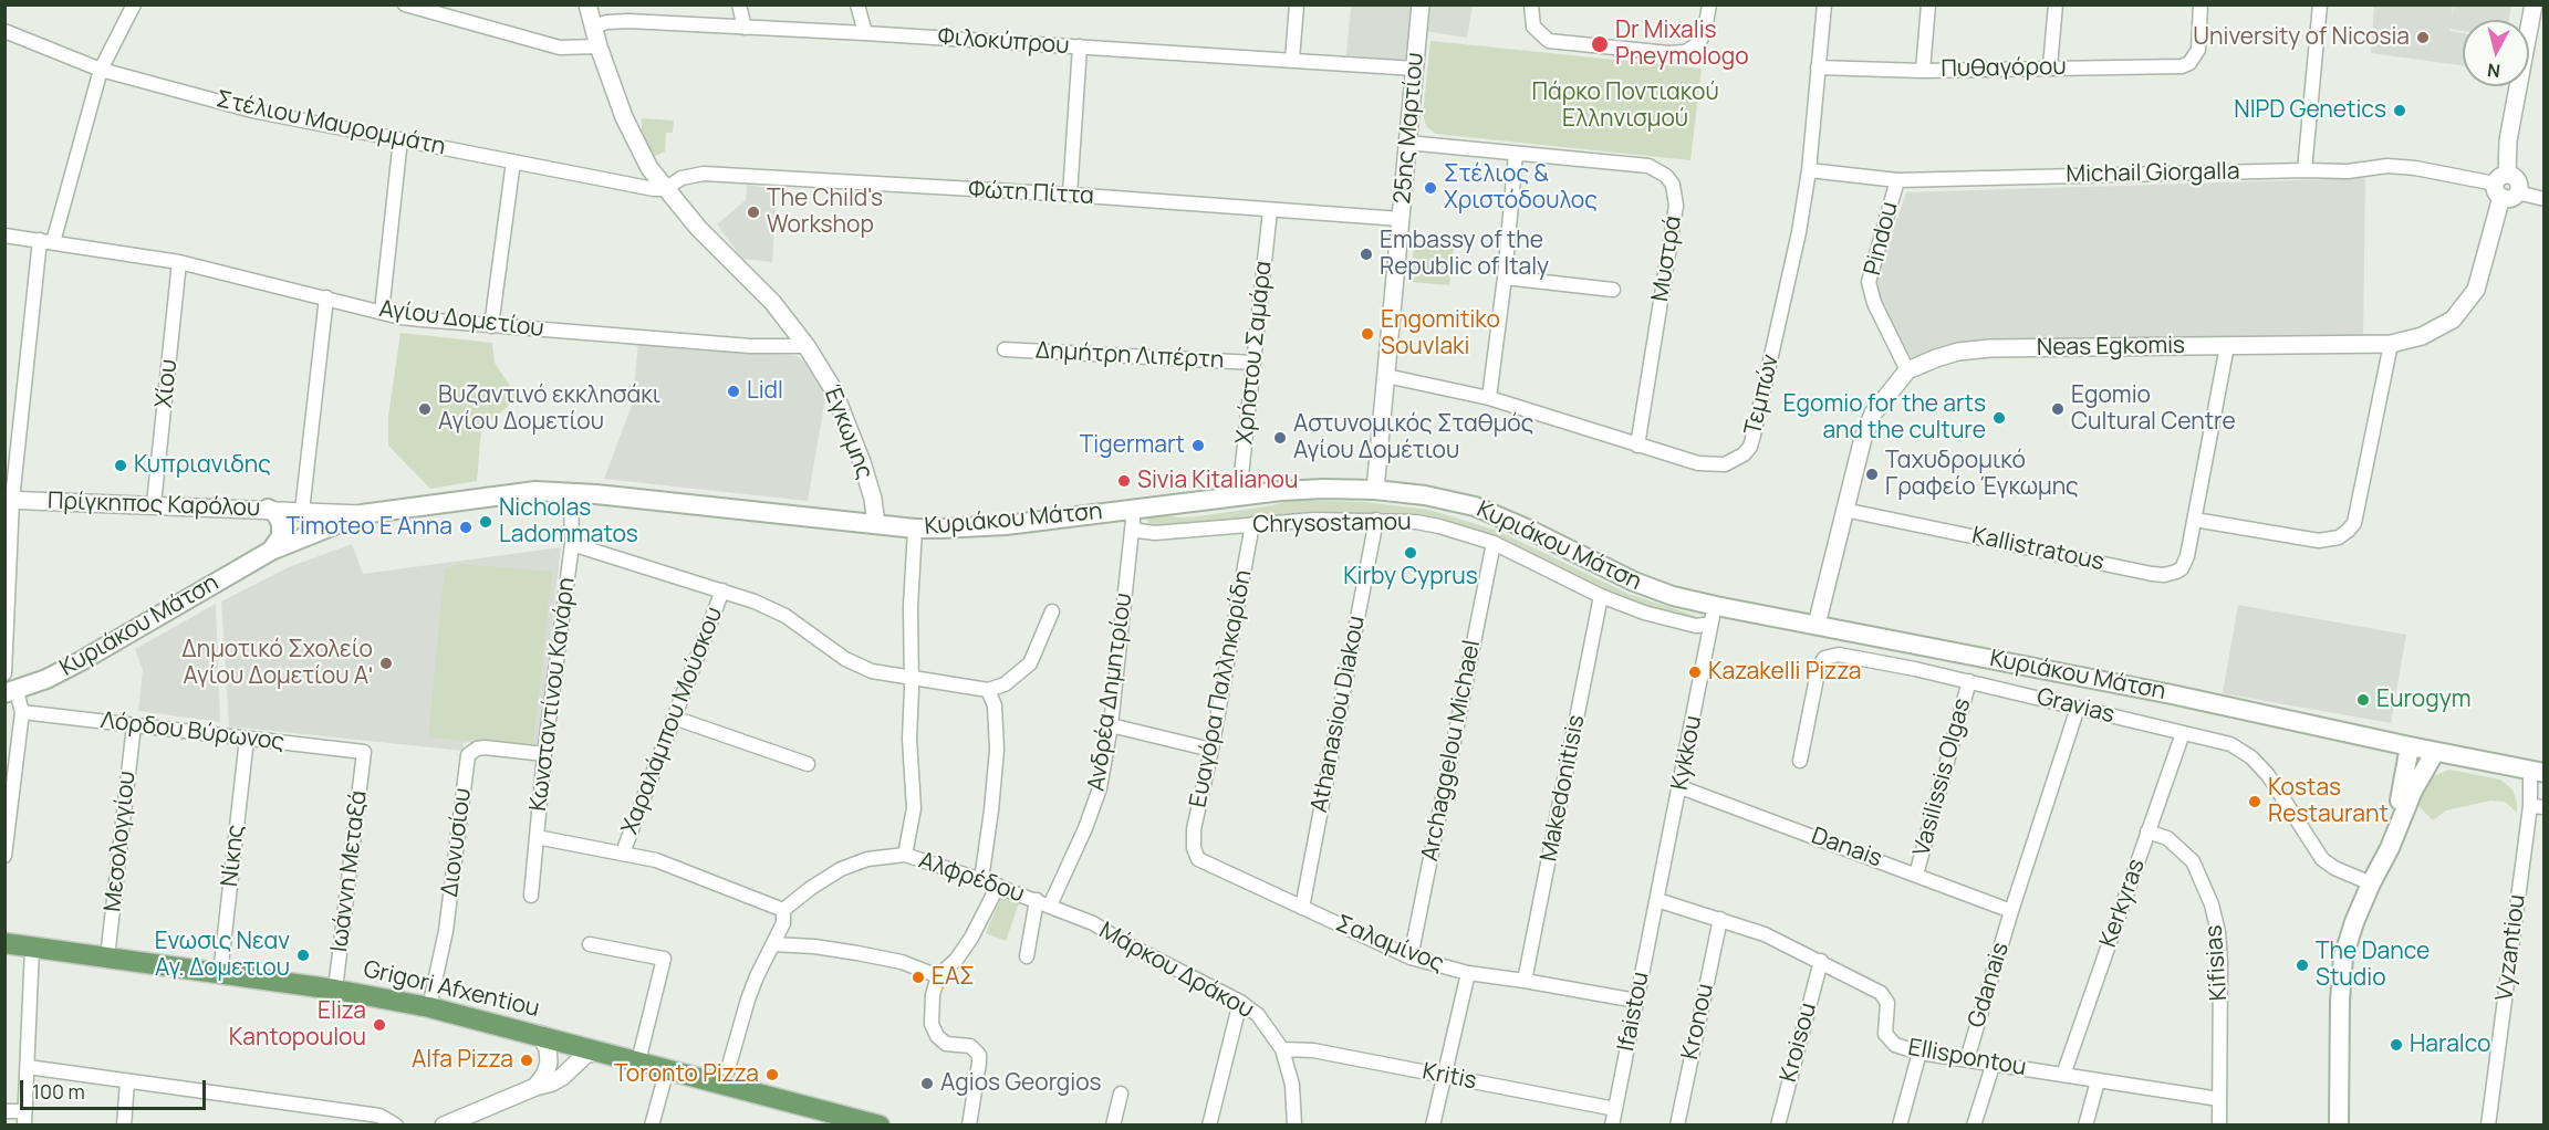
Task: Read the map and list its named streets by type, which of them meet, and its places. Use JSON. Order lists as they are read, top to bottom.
{
  "streets": {
    "main road": ["Κυριάκου Μάτση", "Grigori Afxentiou"],
    "street": [
      "Φιλοκύπρου",
      "Πυθαγόρου",
      "Στέλιου Μαυρομμάτη",
      "25ης Μαρτίου",
      "Michail Giorgalla",
      "Φώτη Πίττα",
      "Pindou",
      "Μυστρά",
      "Αγίου Δομετίου",
      "Neas Egkomis",
      "Χρήστου Σαμάρα",
      "Δημήτρη Λιπέρτη",
      "Χίου",
      "Τεμπών",
      "Έγκωμης",
      "Πρίγκηπος Καρόλου",
      "Chrysostamou",
      "Kallistratous",
      "Ευαγόρα Παλληκαρίδη",
      "Ανδρέα Δημητρίου",
      "Κωνσταντίνου Κανάρη",
      "Gravias",
      "Athanasiou Diakou",
      "Χαραλάμπου Μούσκου",
      "Λόρδου Βύρωνος",
      "Archaggelou Michael",
      "Kykkou",
      "Vasilissis Olgas",
      "Makedonitisis",
      "Μεσολογγίου",
      "Διονυσίου",
      "Danais",
      "Νίκης",
      "Ιωάννη Μεταξά",
      "Αλφρέδου",
      "Kerkyras",
      "Σαλαμίνος",
      "Vyzantiou",
      "Kifisias",
      "Μάρκου Δράκου",
      "Gdanais",
      "Ifaistou",
      "Kronou",
      "Kroisou",
      "Ellispontou",
      "Kritis"
    ]
  },
  "crossings": [
    ["Φιλοκύπρου", "25ης Μαρτίου"],
    ["Φιλοκύπρου", "Έγκωμης"],
    ["Πυθαγόρου", "Τεμπών"],
    ["Στέλιου Μαυρομμάτη", "Φώτη Πίττα"],
    ["Στέλιου Μαυρομμάτη", "Έγκωμης"],
    ["25ης Μαρτίου", "Φώτη Πίττα"],
    ["25ης Μαρτίου", "Μυστρά"],
    ["25ης Μαρτίου", "Τεμπών"],
    ["25ης Μαρτίου", "Κυριάκου Μάτση"],
    ["Michail Giorgalla", "Pindou"],
    ["Michail Giorgalla", "Neas Egkomis"],
    ["Michail Giorgalla", "Τεμπών"],
    ["Φώτη Πίττα", "Χρήστου Σαμάρα"],
    ["Φώτη Πίττα", "Έγκωμης"],
    ["Pindou", "Neas Egkomis"],
    ["Μυστρά", "Τεμπών"],
    ["Αγίου Δομετίου", "Χίου"],
    ["Αγίου Δομετίου", "Έγκωμης"],
    ["Neas Egkomis", "Κυριάκου Μάτση"],
    ["Neas Egkomis", "Kallistratous"],
    ["Χρήστου Σαμάρα", "Δημήτρη Λιπέρτη"],
    ["Χρήστου Σαμάρα", "Κυριάκου Μάτση"],
    ["Χίου", "Πρίγκηπος Καρόλου"],
    ["Έγκωμης", "Κυριάκου Μάτση"],
    ["Πρίγκηπος Καρόλου", "Κυριάκου Μάτση"],
    ["Κυριάκου Μάτση", "Chrysostamou"],
    ["Κυριάκου Μάτση", "Ανδρέα Δημητρίου"],
    ["Κυριάκου Μάτση", "Κωνσταντίνου Κανάρη"],
    ["Κυριάκου Μάτση", "Kykkou"],
    ["Κυριάκου Μάτση", "Vyzantiou"],
    ["Chrysostamou", "Ευαγόρα Παλληκαρίδη"],
    ["Chrysostamou", "Ανδρέα Δημητρίου"],
    ["Chrysostamou", "Athanasiou Diakou"],
    ["Chrysostamou", "Archaggelou Michael"],
    ["Chrysostamou", "Kykkou"],
    ["Chrysostamou", "Makedonitisis"],
    ["Ευαγόρα Παλληκαρίδη", "Σαλαμίνος"],
    ["Ανδρέα Δημητρίου", "Αλφρέδου"],
    ["Ανδρέα Δημητρίου", "Μάρκου Δράκου"],
    ["Κωνσταντίνου Κανάρη", "Χαραλάμπου Μούσκου"],
    ["Κωνσταντίνου Κανάρη", "Διονυσίου"],
    ["Gravias", "Vasilissis Olgas"],
    ["Gravias", "Kerkyras"],
    ["Gravias", "Gdanais"],
    ["Athanasiou Diakou", "Σαλαμίνος"],
    ["Λόρδου Βύρωνος", "Μεσολογγίου"],
    ["Λόρδου Βύρωνος", "Νίκης"],
    ["Λόρδου Βύρωνος", "Ιωάννη Μεταξά"],
    ["Archaggelou Michael", "Σαλαμίνος"],
    ["Kykkou", "Danais"],
    ["Kykkou", "Ifaistou"],
    ["Kykkou", "Ellispontou"],
    ["Vasilissis Olgas", "Danais"],
    ["Makedonitisis", "Σαλαμίνος"],
    ["Μεσολογγίου", "Grigori Afxentiou"],
    ["Διονυσίου", "Grigori Afxentiou"],
    ["Danais", "Gdanais"],
    ["Νίκης", "Grigori Afxentiou"],
    ["Ιωάννη Μεταξά", "Grigori Afxentiou"],
    ["Αλφρέδου", "Μάρκου Δράκου"],
    ["Kerkyras", "Kifisias"],
    ["Kerkyras", "Ellispontou"],
    ["Σαλαμίνος", "Ifaistou"],
    ["Kifisias", "Ellispontou"],
    ["Μάρκου Δράκου", "Kritis"],
    ["Gdanais", "Ellispontou"],
    ["Ifaistou", "Ellispontou"],
    ["Ifaistou", "Kritis"],
    ["Kronou", "Ellispontou"],
    ["Kroisou", "Ellispontou"]
  ],
  "parks": ["Πάρκο Ποντιακού Ελληνισμού"],
  "places": [
    "University of Nicosia",
    "Dr Mixalis Pneymologo",
    "NIPD Genetics",
    "Στέλιος & Χριστόδουλος",
    "The Child's Workshop",
    "Embassy of the Republic of Italy",
    "Engomitiko Souvlaki",
    "Lidl",
    "Βυζαντινό εκκλησάκι Αγίου Δομετίου",
    "Egomio Cultural Centre",
    "Egomio for the arts and the culture",
    "Αστυνομικός Σταθμός Αγίου Δομέτιου",
    "Tigermart",
    "Κυπριανιδης",
    "Ταχυδρομικό Γραφείο Έγκωμης",
    "Sivia Kitalianou",
    "Nicholas Ladommatos",
    "Timoteo E Anna",
    "Kirby Cyprus",
    "Δημοτικό Σχολείο Αγίου Δομετίου Αʹ",
    "Kazakelli Pizza",
    "Eurogym",
    "Kostas Restaurant",
    "Ενωσις Νεαν Αγ. Δομετιου",
    "The Dance Studio",
    "ΕΑΣ",
    "Eliza Kantopoulou",
    "Haralco",
    "Alfa Pizza",
    "Toronto Pizza",
    "Agios Georgios"
  ],
  "scale_bar": "100 m",
  "north": "bottom"
}
